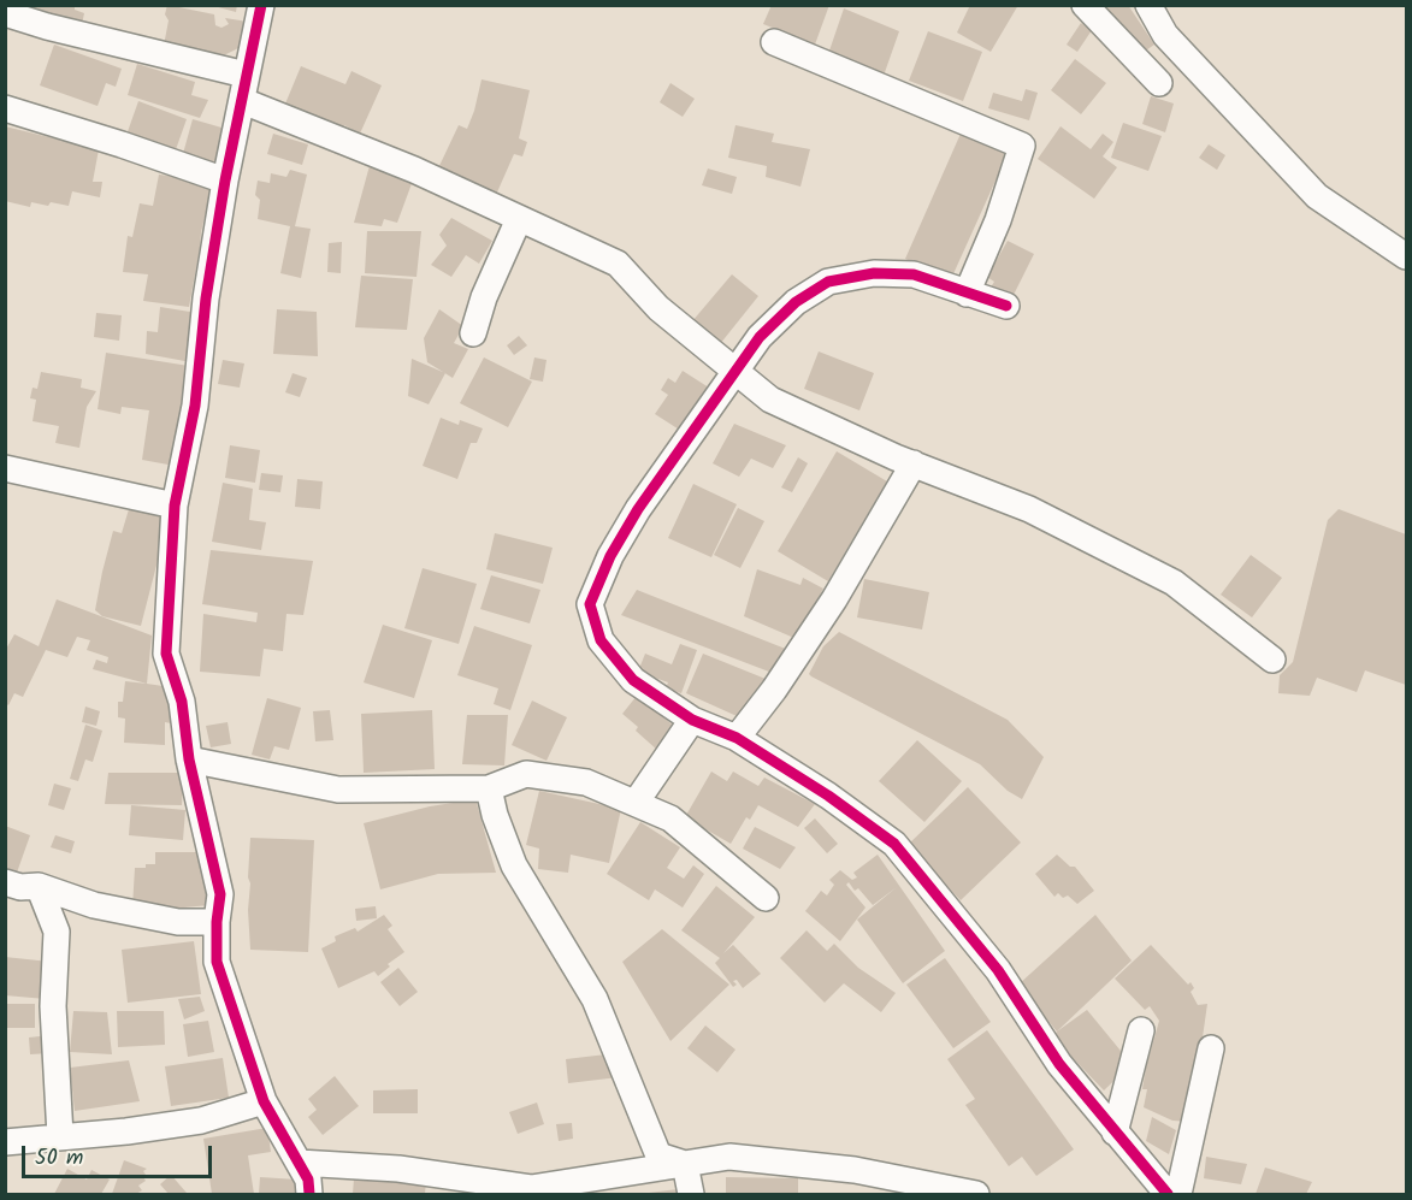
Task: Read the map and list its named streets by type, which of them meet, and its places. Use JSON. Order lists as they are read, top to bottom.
{
  "scale_bar": "50 m"
}
